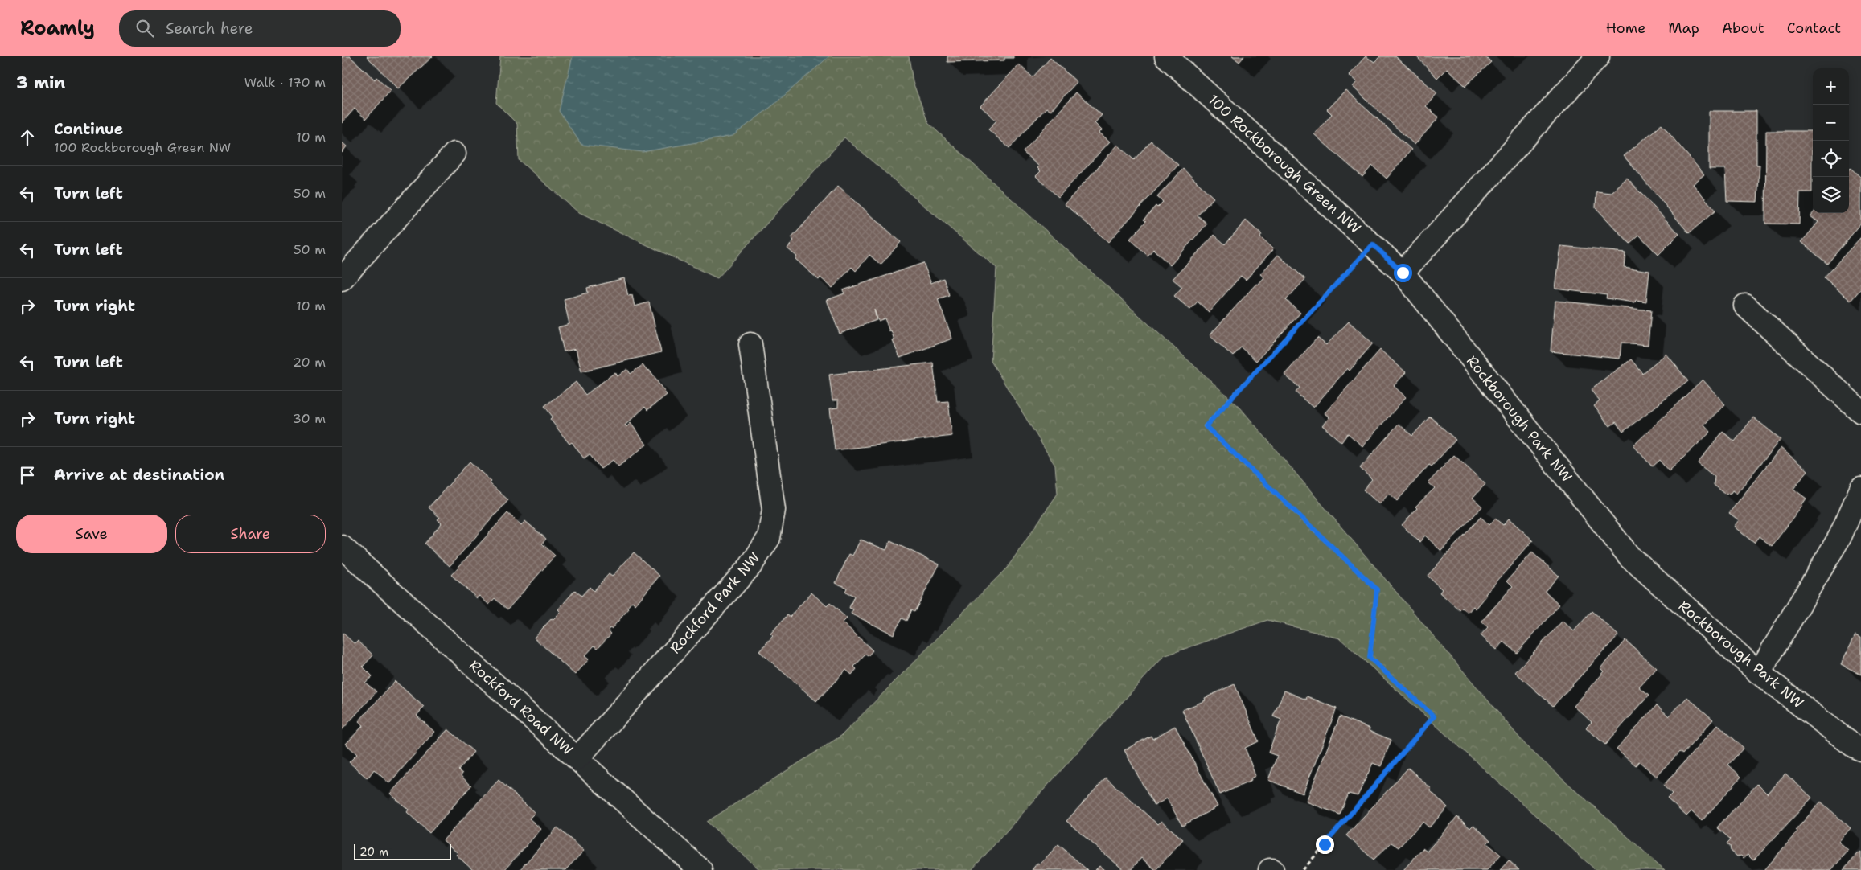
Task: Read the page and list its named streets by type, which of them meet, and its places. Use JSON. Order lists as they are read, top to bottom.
{
  "streets": {
    "street": [
      "100 Rockborough Green NW",
      "Rockborough Park NW",
      "Rockford Park NW",
      "Rockford Road NW"
    ]
  },
  "crossings": [
    ["100 Rockborough Green NW", "Rockborough Park NW"],
    ["Rockford Park NW", "Rockford Road NW"]
  ],
  "scale_bar": "20 m",
  "page": {
    "header": "Roamly",
    "search": "Search here",
    "nav": [
      "Home",
      "Map",
      "About",
      "Contact"
    ],
    "heading": ["3 min", "Walk · 170 m"],
    "map_buttons": ["+", "−"],
    "list": [
      ["Continue", "100 Rockborough Green NW", "10 m"],
      ["Turn left", "50 m"],
      ["Turn left", "50 m"],
      ["Turn right", "10 m"],
      ["Turn left", "20 m"],
      ["Turn right", "30 m"],
      "Arrive at destination"
    ],
    "buttons": ["Save", "Share"],
    "scale": "20 m"
  }
}
